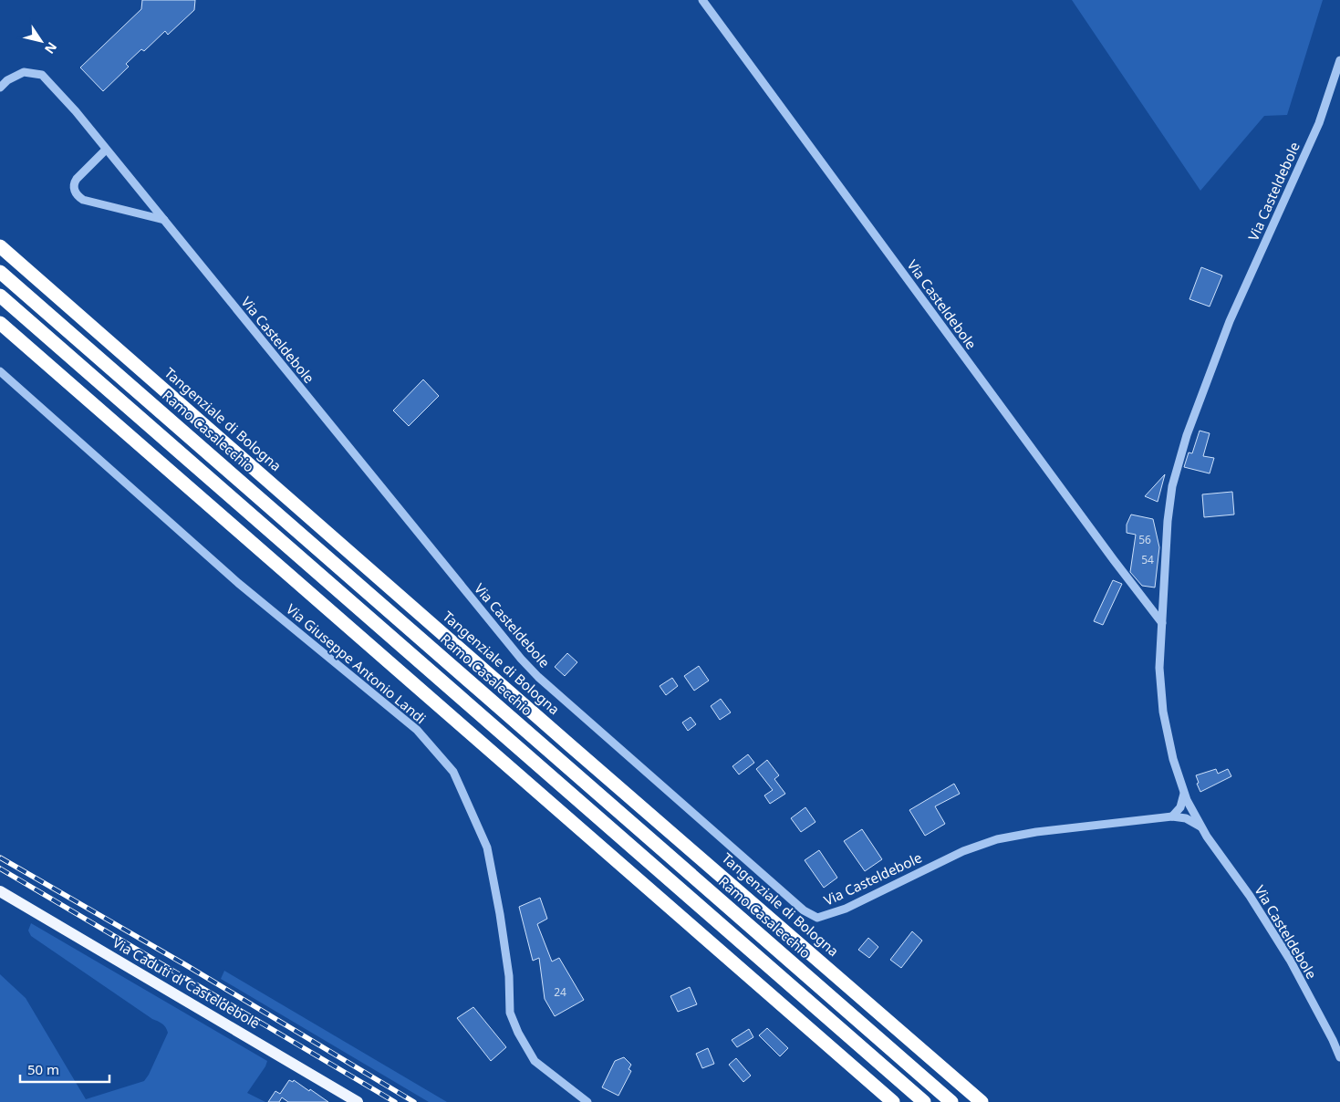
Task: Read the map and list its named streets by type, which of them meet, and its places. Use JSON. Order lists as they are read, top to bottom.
{
  "streets": {
    "highway": ["Tangenziale di Bologna", "Ramo Casalecchio"],
    "main road": ["Via Caduti di Casteldebole"],
    "street": ["Via Casteldebole", "Via Giuseppe Antonio Landi"]
  },
  "house_numbers": ["56", "54", "24"],
  "scale_bar": "50 m",
  "north": "bottom right"
}
